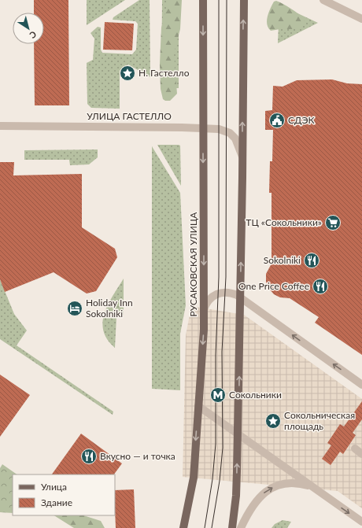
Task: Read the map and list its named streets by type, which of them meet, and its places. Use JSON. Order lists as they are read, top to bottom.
{
  "streets": {
    "main road": ["РУСАКОВСКАЯ УЛИЦА"],
    "street": ["УЛИЦА ГАСТЕЛЛО"]
  },
  "crossings": [
    ["УЛИЦА ГАСТЕЛЛО", "РУСАКОВСКАЯ УЛИЦА"]
  ],
  "places": {
    "place": ["Н. Гастелло", "Сокольническая площадь"],
    "public building": ["СДЭК"],
    "supermarket": ["ТЦ «Сокольники»"],
    "restaurant": ["Sokolniki", "One Price Coffee", "Вкусно — и точка"],
    "hotel": ["Holiday Inn Sokolniki"],
    "metro station": ["Сокольники"]
  },
  "legend": ["Улица", "Здание"],
  "north": "bottom right"
}
